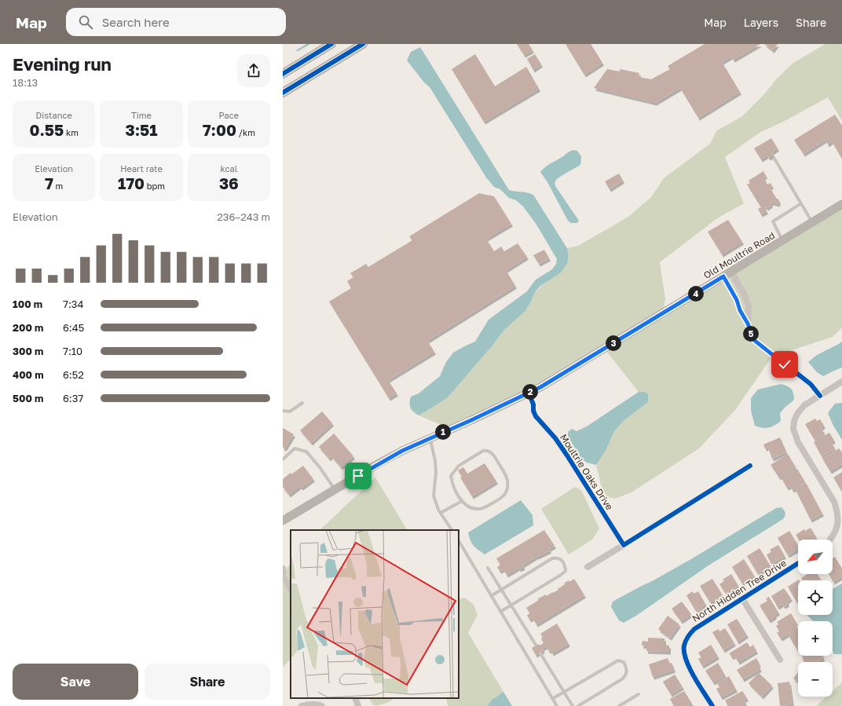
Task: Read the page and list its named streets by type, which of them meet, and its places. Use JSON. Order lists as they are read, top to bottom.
{
  "streets": {
    "main road": ["Old Moultrie Road"],
    "street": ["Moultrie Oaks Drive", "North Hidden Tree Drive"]
  },
  "crossings": [
    ["Old Moultrie Road", "Moultrie Oaks Drive"]
  ],
  "north": "bottom left",
  "page": {
    "header": "Map",
    "search": "Search here",
    "nav": ["Map", "Layers", "Share"],
    "heading": ["Evening run", "18:13"],
    "stats": [
      ["Distance", "0.55 km"],
      ["Time", "3:51"],
      ["Pace", "7:00 /km"],
      ["Elevation", "7 m"],
      ["Heart rate", "170 bpm"],
      ["kcal", "36"]
    ],
    "chart": ["Elevation", "236–243 m"],
    "pins": [
      "4",
      "5",
      "3",
      "2",
      "1"
    ],
    "list": [
      {
        "name": "100 m",
        "note": "7:34"
      },
      {
        "name": "200 m",
        "note": "6:45"
      },
      {
        "name": "300 m",
        "note": "7:10"
      },
      {
        "name": "400 m",
        "note": "6:52"
      },
      {
        "name": "500 m",
        "note": "6:37"
      }
    ],
    "map_buttons": ["+", "−"],
    "buttons": ["Save", "Share"]
  }
}
